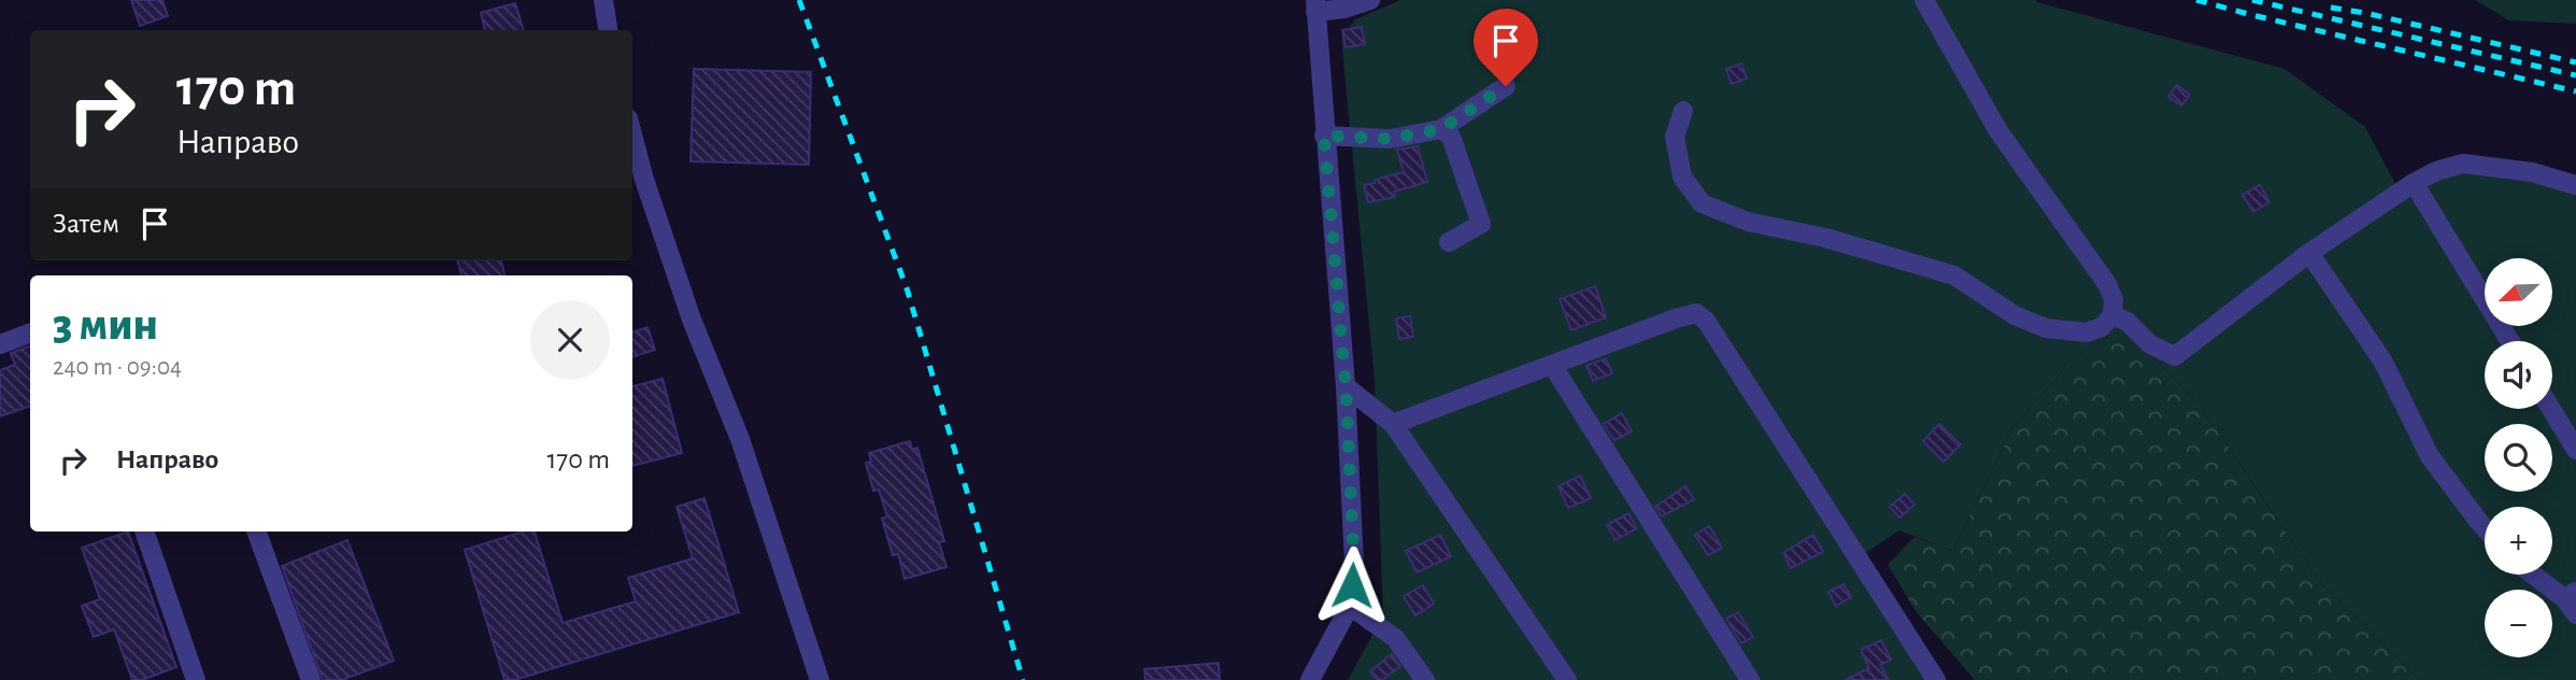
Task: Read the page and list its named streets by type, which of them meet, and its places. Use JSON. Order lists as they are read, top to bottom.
{
  "north": "bottom left",
  "page": {
    "turn": ["170 m", "Направо"],
    "then": "Затем",
    "map_buttons": ["+", "−"],
    "heading": ["3 мин", "240 m · 09:04"],
    "list": [
      {
        "name": "Направо",
        "value": "170 m"
      }
    ]
  }
}
